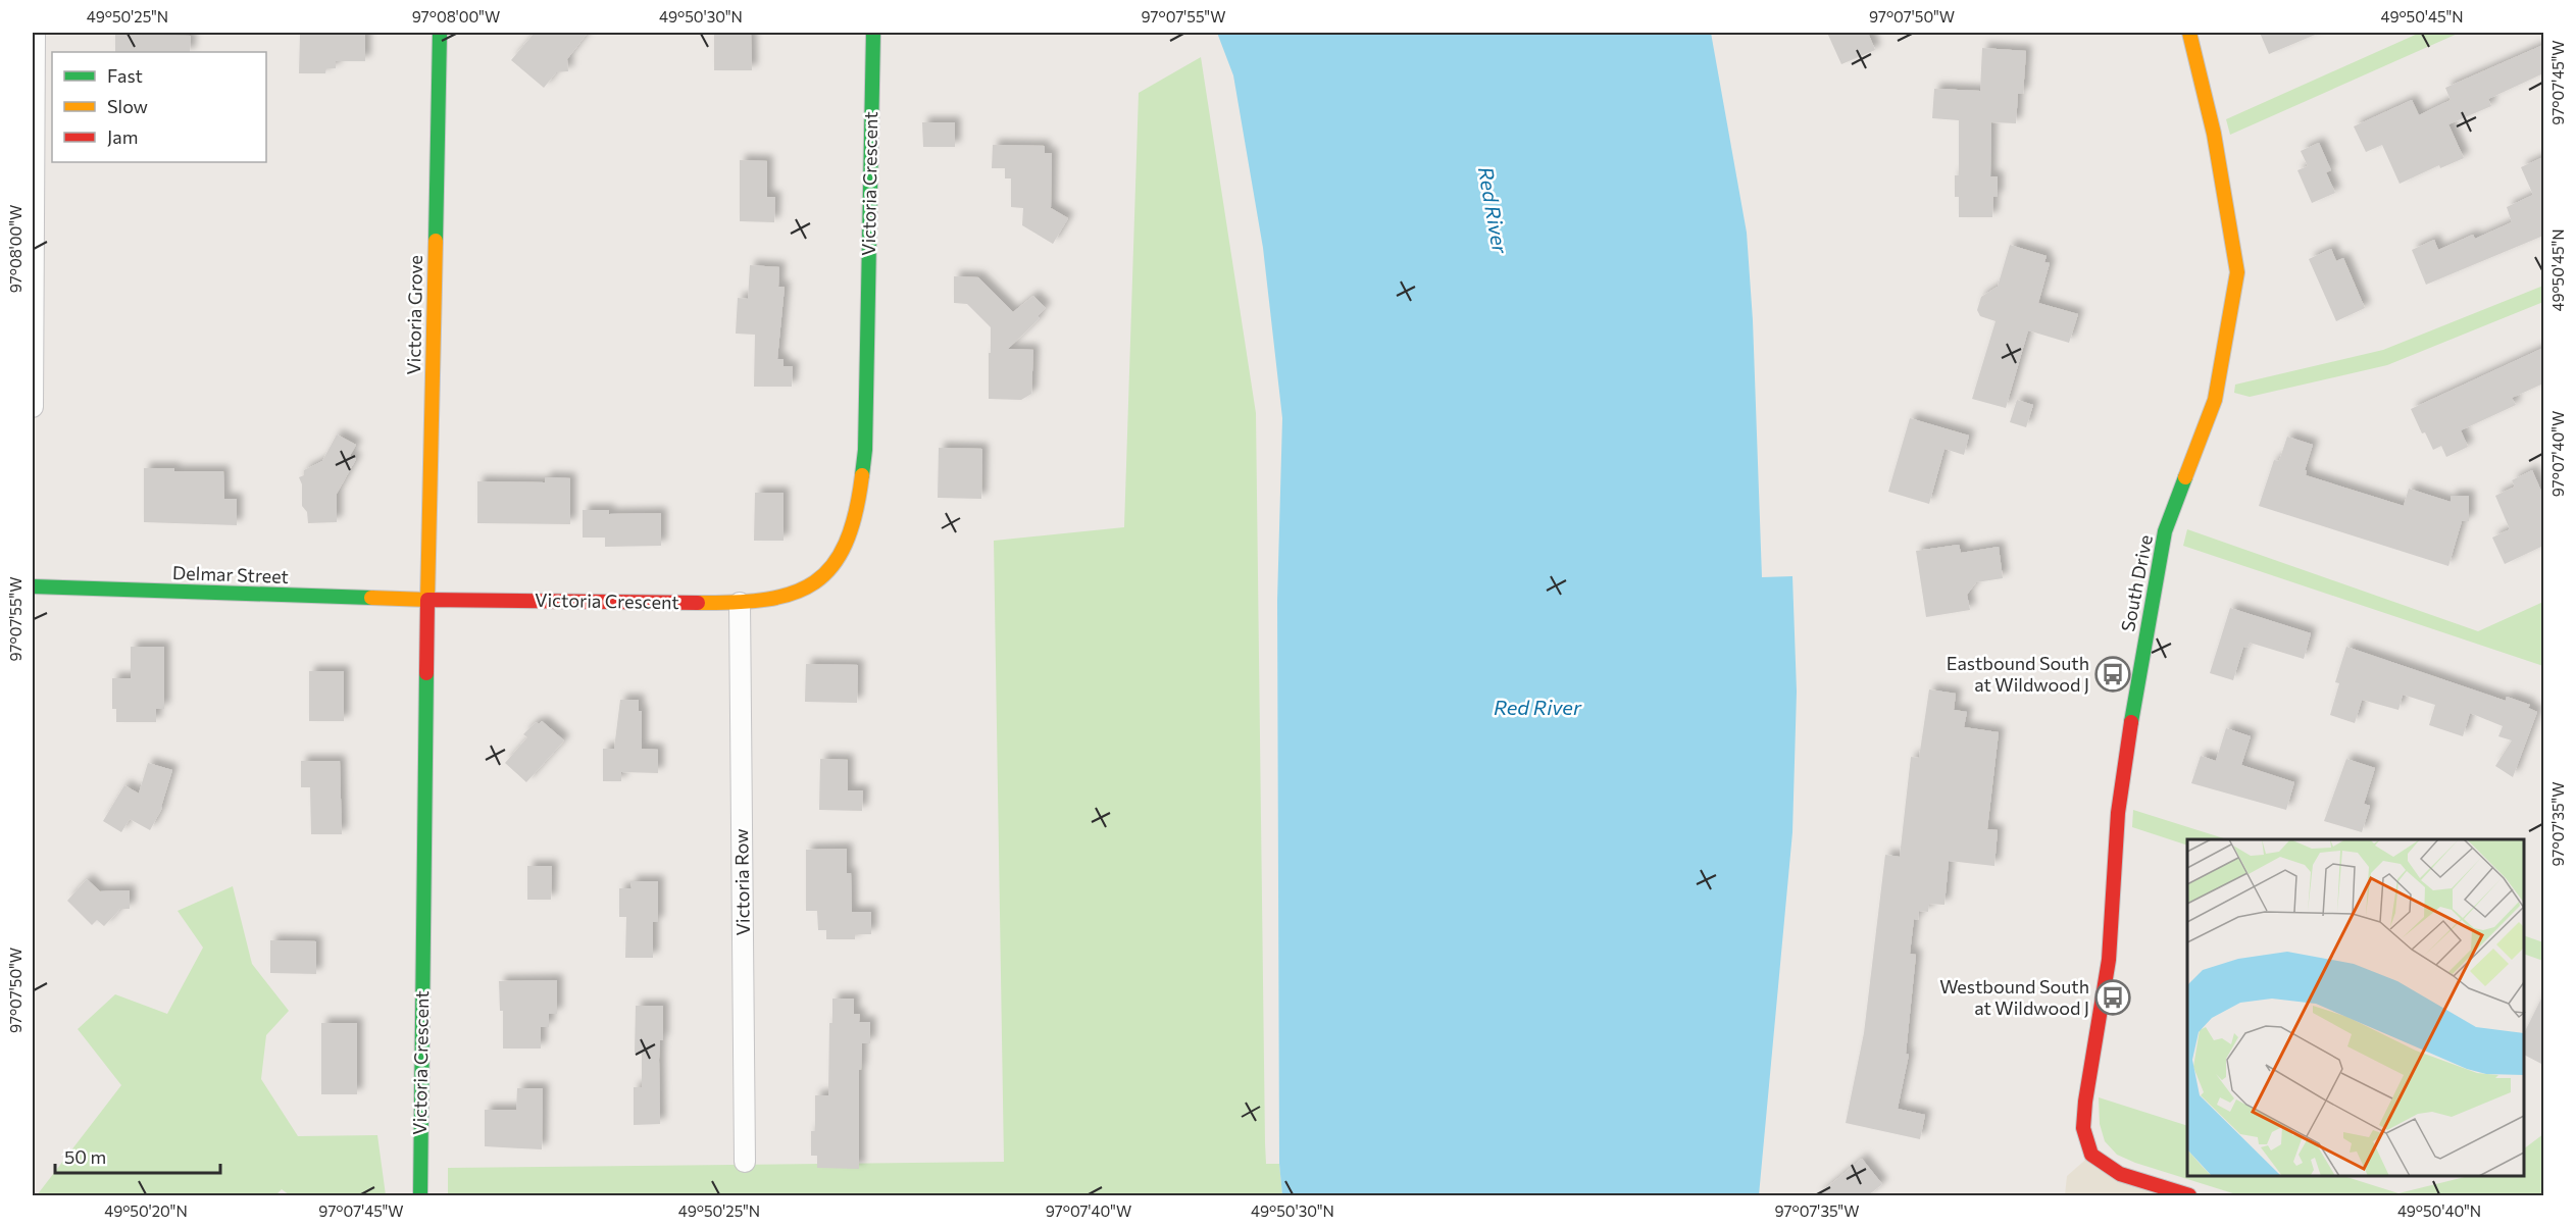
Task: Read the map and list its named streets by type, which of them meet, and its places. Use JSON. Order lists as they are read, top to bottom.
{
  "streets": {
    "street": [
      "Victoria Crescent",
      "Victoria Grove",
      "Delmar Street",
      "South Drive",
      "Victoria Row"
    ]
  },
  "crossings": [
    ["Victoria Crescent", "Victoria Grove"],
    ["Victoria Crescent", "Delmar Street"],
    ["Victoria Crescent", "Victoria Row"],
    ["Victoria Grove", "Delmar Street"]
  ],
  "water": ["Red River"],
  "places": {
    "bus stop": ["Eastbound South at Wildwood J", "Westbound South at Wildwood J"]
  },
  "legend": ["Fast", "Slow", "Jam"],
  "scale_bar": "50 m",
  "coordinates": [
    "49°50'25\"N",
    "97°08'00\"W",
    "49°50'30\"N",
    "97°07'55\"W",
    "97°07'50\"W",
    "49°50'45\"N",
    "97°07'45\"W",
    "97°07'40\"W",
    "97°07'35\"W",
    "49°50'20\"N",
    "49°50'40\"N"
  ]
}
